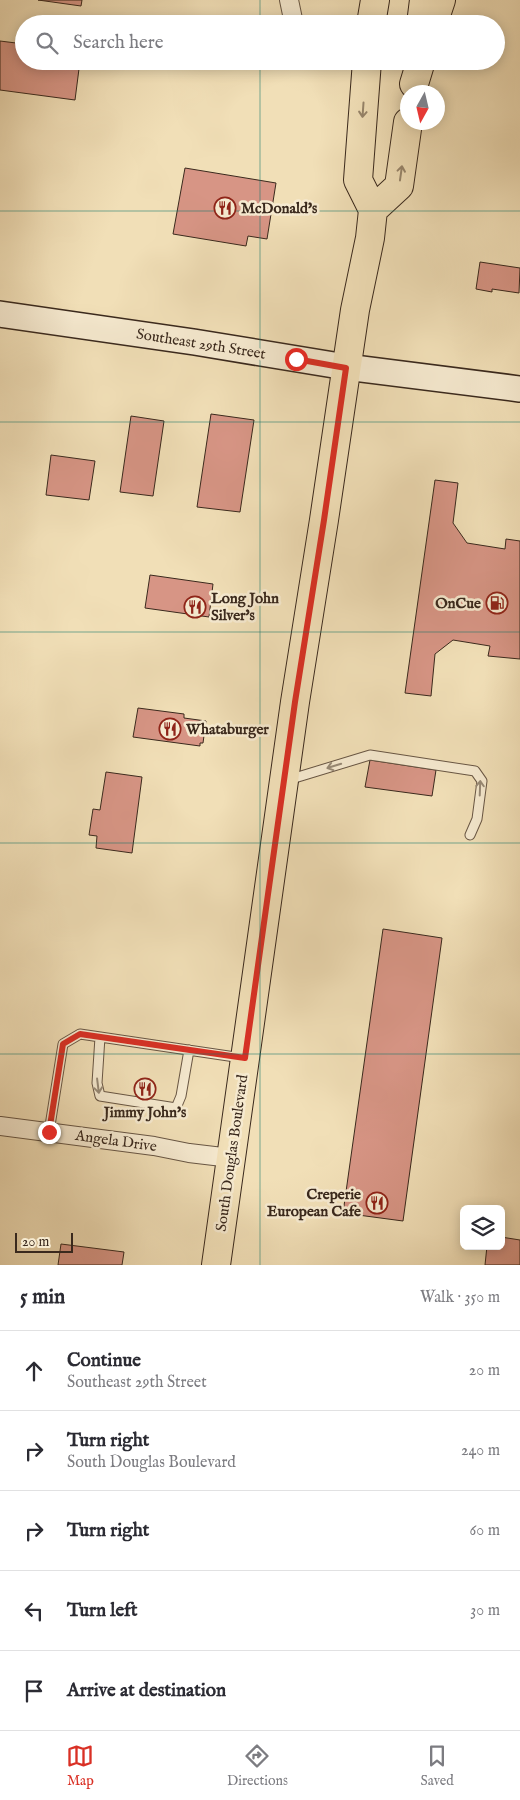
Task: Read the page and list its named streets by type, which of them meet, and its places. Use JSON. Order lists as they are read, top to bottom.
{
  "streets": {
    "main road": ["Southeast 29th Street", "South Douglas Boulevard"],
    "street": ["Angela Drive"]
  },
  "crossings": [
    ["Southeast 29th Street", "South Douglas Boulevard"],
    ["Angela Drive", "South Douglas Boulevard"]
  ],
  "places": {
    "restaurant": [
      "McDonald's",
      "Long John Silver's",
      "Whataburger",
      "Jimmy John's",
      "Creperie European Cafe"
    ],
    "fuel station": ["OnCue"]
  },
  "scale_bar": "20 m",
  "north": "bottom",
  "page": {
    "search": "Search here",
    "scale": "20 m",
    "heading": ["5 min", "Walk · 350 m"],
    "list": [
      ["Continue", "Southeast 29th Street", "20 m"],
      ["Turn right", "South Douglas Boulevard", "240 m"],
      ["Turn right", "60 m"],
      ["Turn left", "30 m"],
      "Arrive at destination"
    ],
    "nav": ["Map", "Directions", "Saved"]
  }
}
